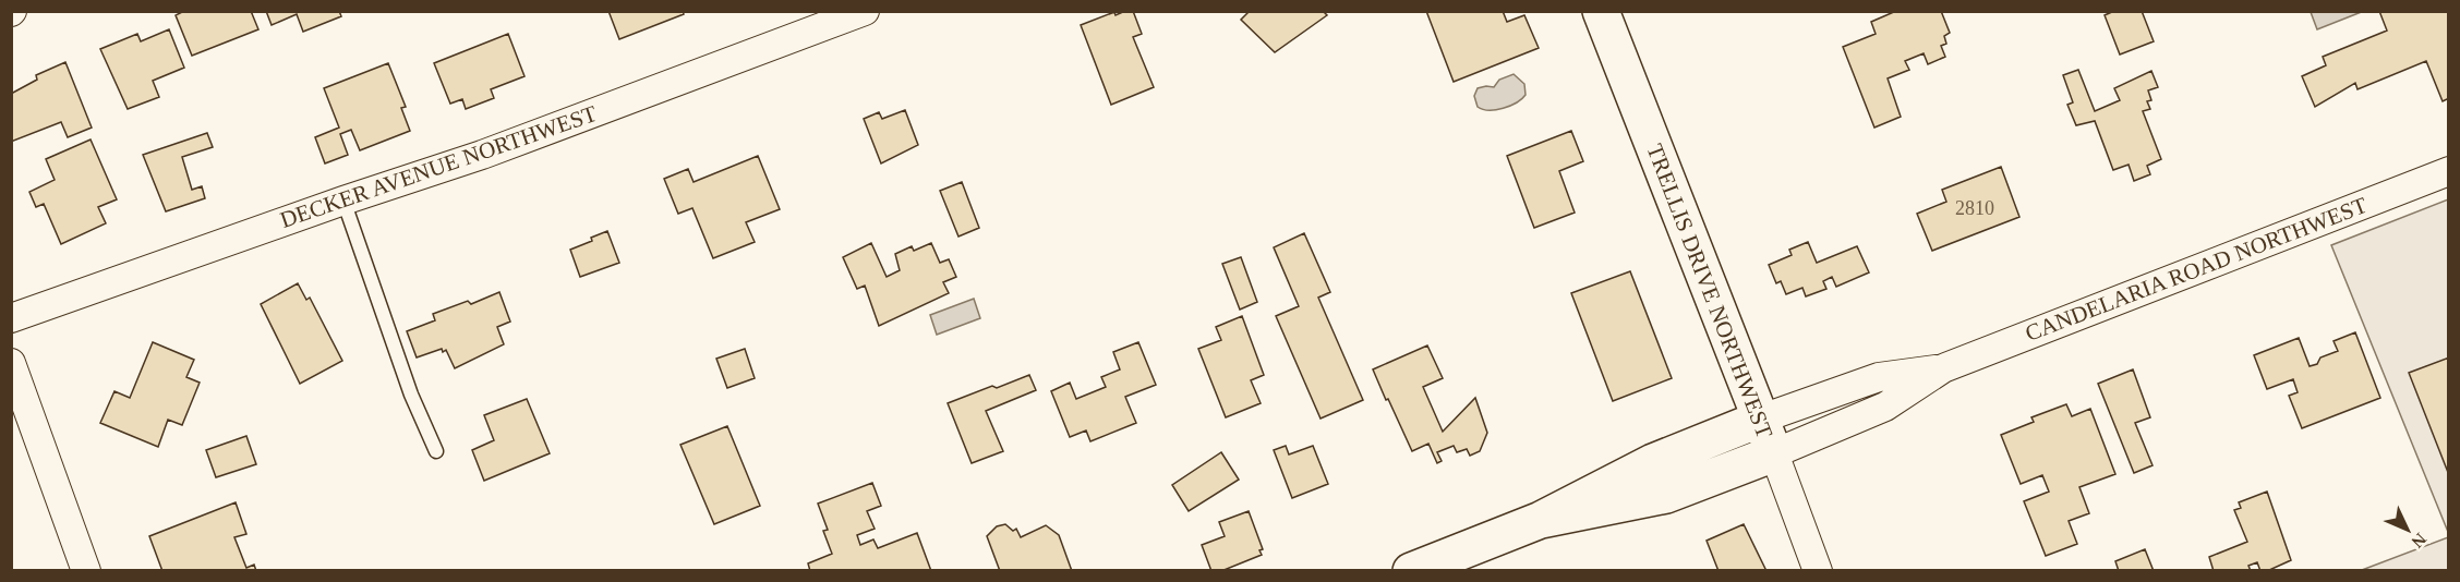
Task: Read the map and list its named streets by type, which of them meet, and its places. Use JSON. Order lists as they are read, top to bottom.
{
  "streets": {
    "street": ["DECKER AVENUE NORTHWEST", "CANDELARIA ROAD NORTHWEST", "TRELLIS DRIVE NORTHWEST"]
  },
  "crossings": [
    ["CANDELARIA ROAD NORTHWEST", "TRELLIS DRIVE NORTHWEST"]
  ],
  "house_numbers": ["2810"],
  "north": "bottom right"
}
